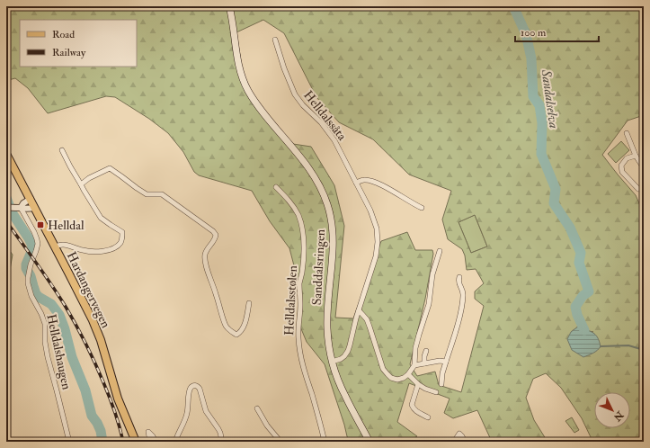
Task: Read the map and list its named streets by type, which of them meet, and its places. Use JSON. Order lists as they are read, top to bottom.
{
  "streets": {
    "main road": ["Sanddalsringen", "Hardangervegen"],
    "street": ["Helldalssåta", "Helldalsstølen", "Helldalshaugen"]
  },
  "crossings": [
    ["Helldalssåta", "Sanddalsringen"]
  ],
  "water": ["Sandalselva"],
  "places": {
    "transit": ["Helldal"]
  },
  "legend": ["Road", "Railway"],
  "scale_bar": "100 m",
  "north": "bottom right"
}
